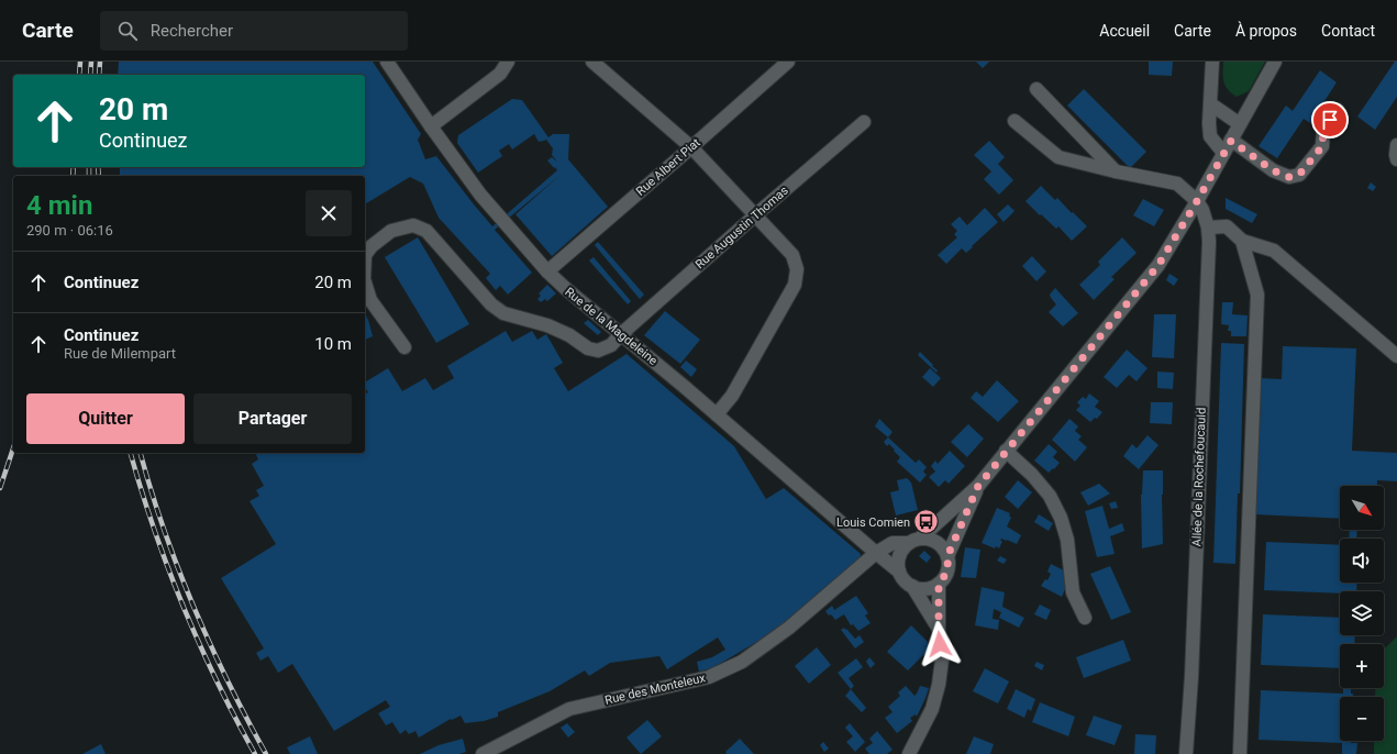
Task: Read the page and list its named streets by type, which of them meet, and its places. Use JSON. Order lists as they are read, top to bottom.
{
  "streets": {
    "street": [
      "Rue Albert Piat",
      "Rue Augustin Thomas",
      "Rue de la Magdeleine",
      "Allée de la Rochefoucauld",
      "Rue des Monteleux"
    ]
  },
  "crossings": [
    ["Rue Albert Piat", "Rue de la Magdeleine"],
    ["Rue Augustin Thomas", "Rue de la Magdeleine"],
    ["Rue de la Magdeleine", "Rue des Monteleux"]
  ],
  "places": {
    "bus stop": ["Louis Comien"]
  },
  "north": "bottom right",
  "page": {
    "header": "Carte",
    "search": "Rechercher",
    "nav": [
      "Accueil",
      "Carte",
      "À propos",
      "Contact"
    ],
    "turn": ["20 m", "Continuez"],
    "heading": ["4 min", "290 m · 06:16"],
    "list": [
      {
        "name": "Continuez",
        "value": "20 m"
      },
      {
        "name": "Continuez",
        "note": "Rue de Milempart",
        "value": "10 m"
      }
    ],
    "buttons": ["Quitter", "Partager"],
    "map_buttons": ["+", "−"]
  }
}
